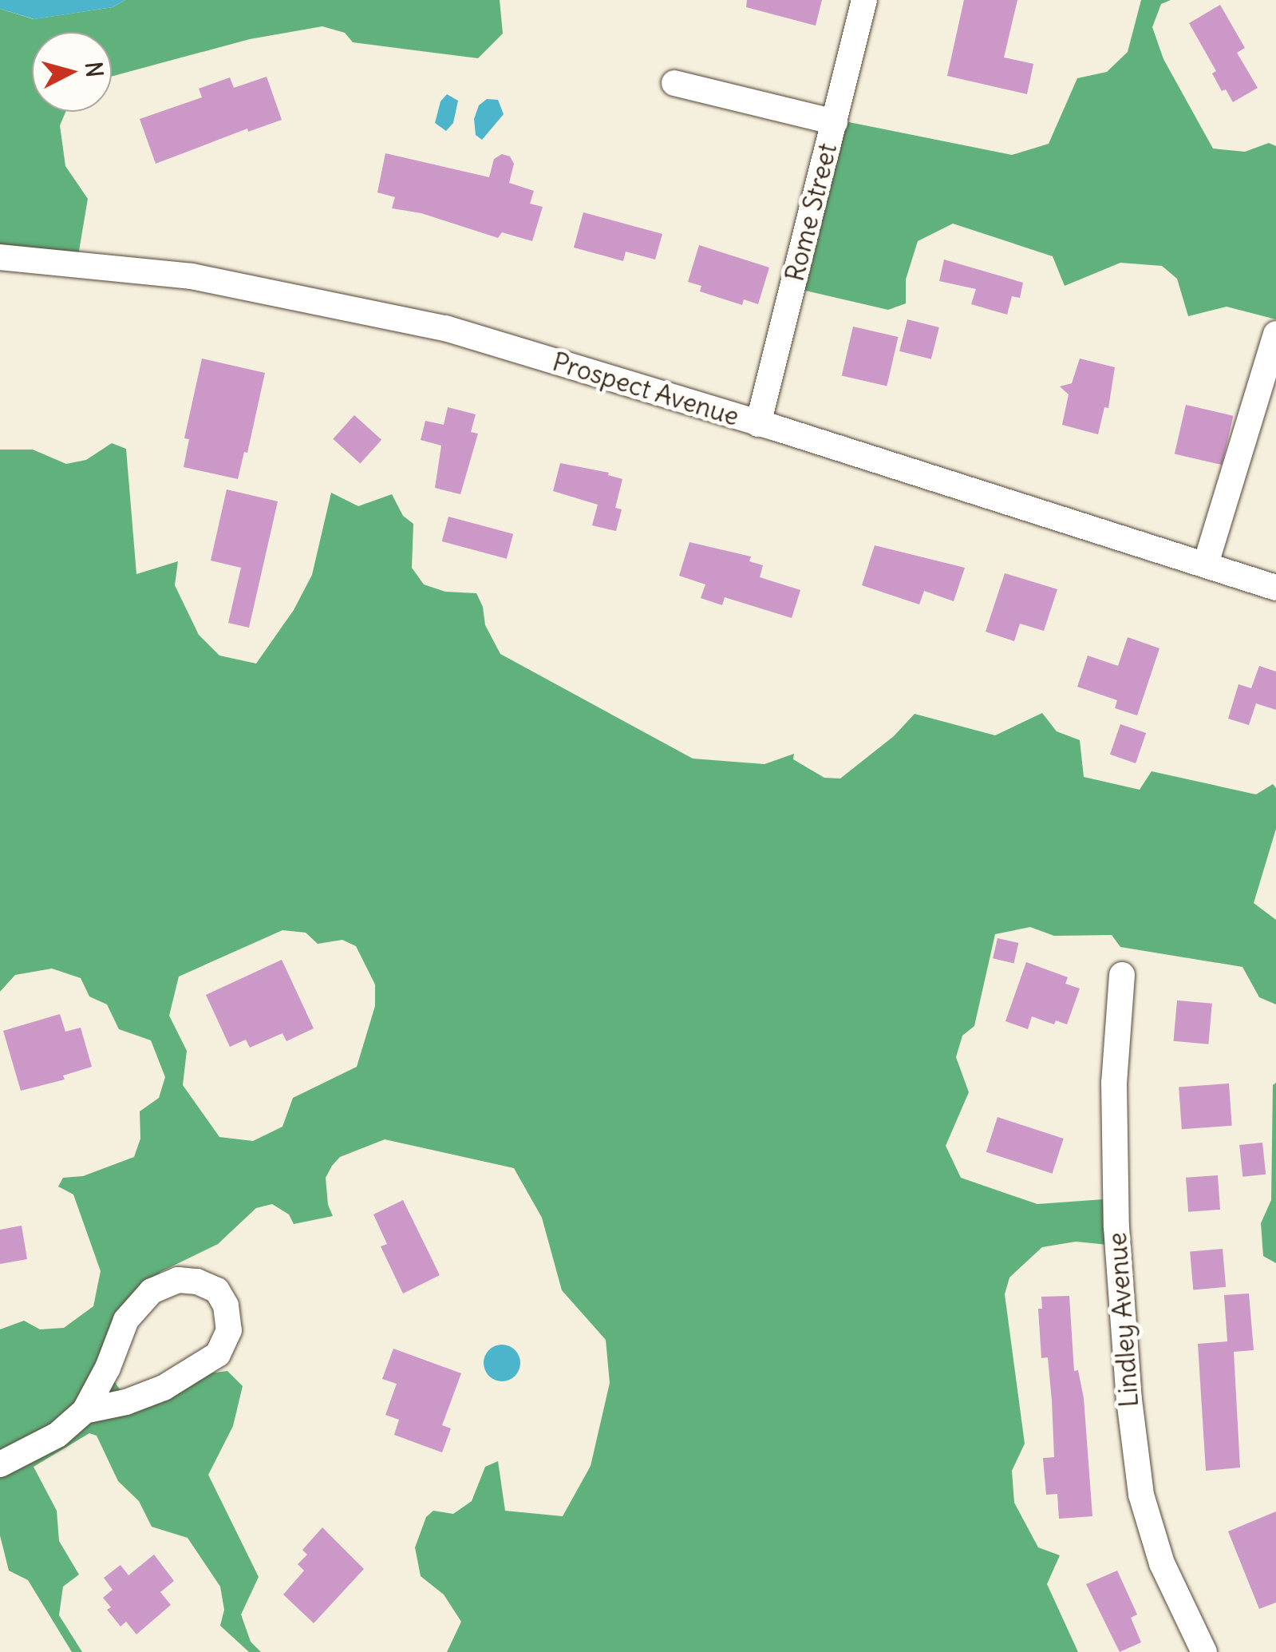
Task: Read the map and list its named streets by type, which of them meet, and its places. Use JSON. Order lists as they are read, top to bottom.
{
  "streets": {
    "street": ["Rome Street", "Prospect Avenue", "Lindley Avenue"]
  },
  "crossings": [
    ["Rome Street", "Prospect Avenue"]
  ],
  "north": "right"
}
